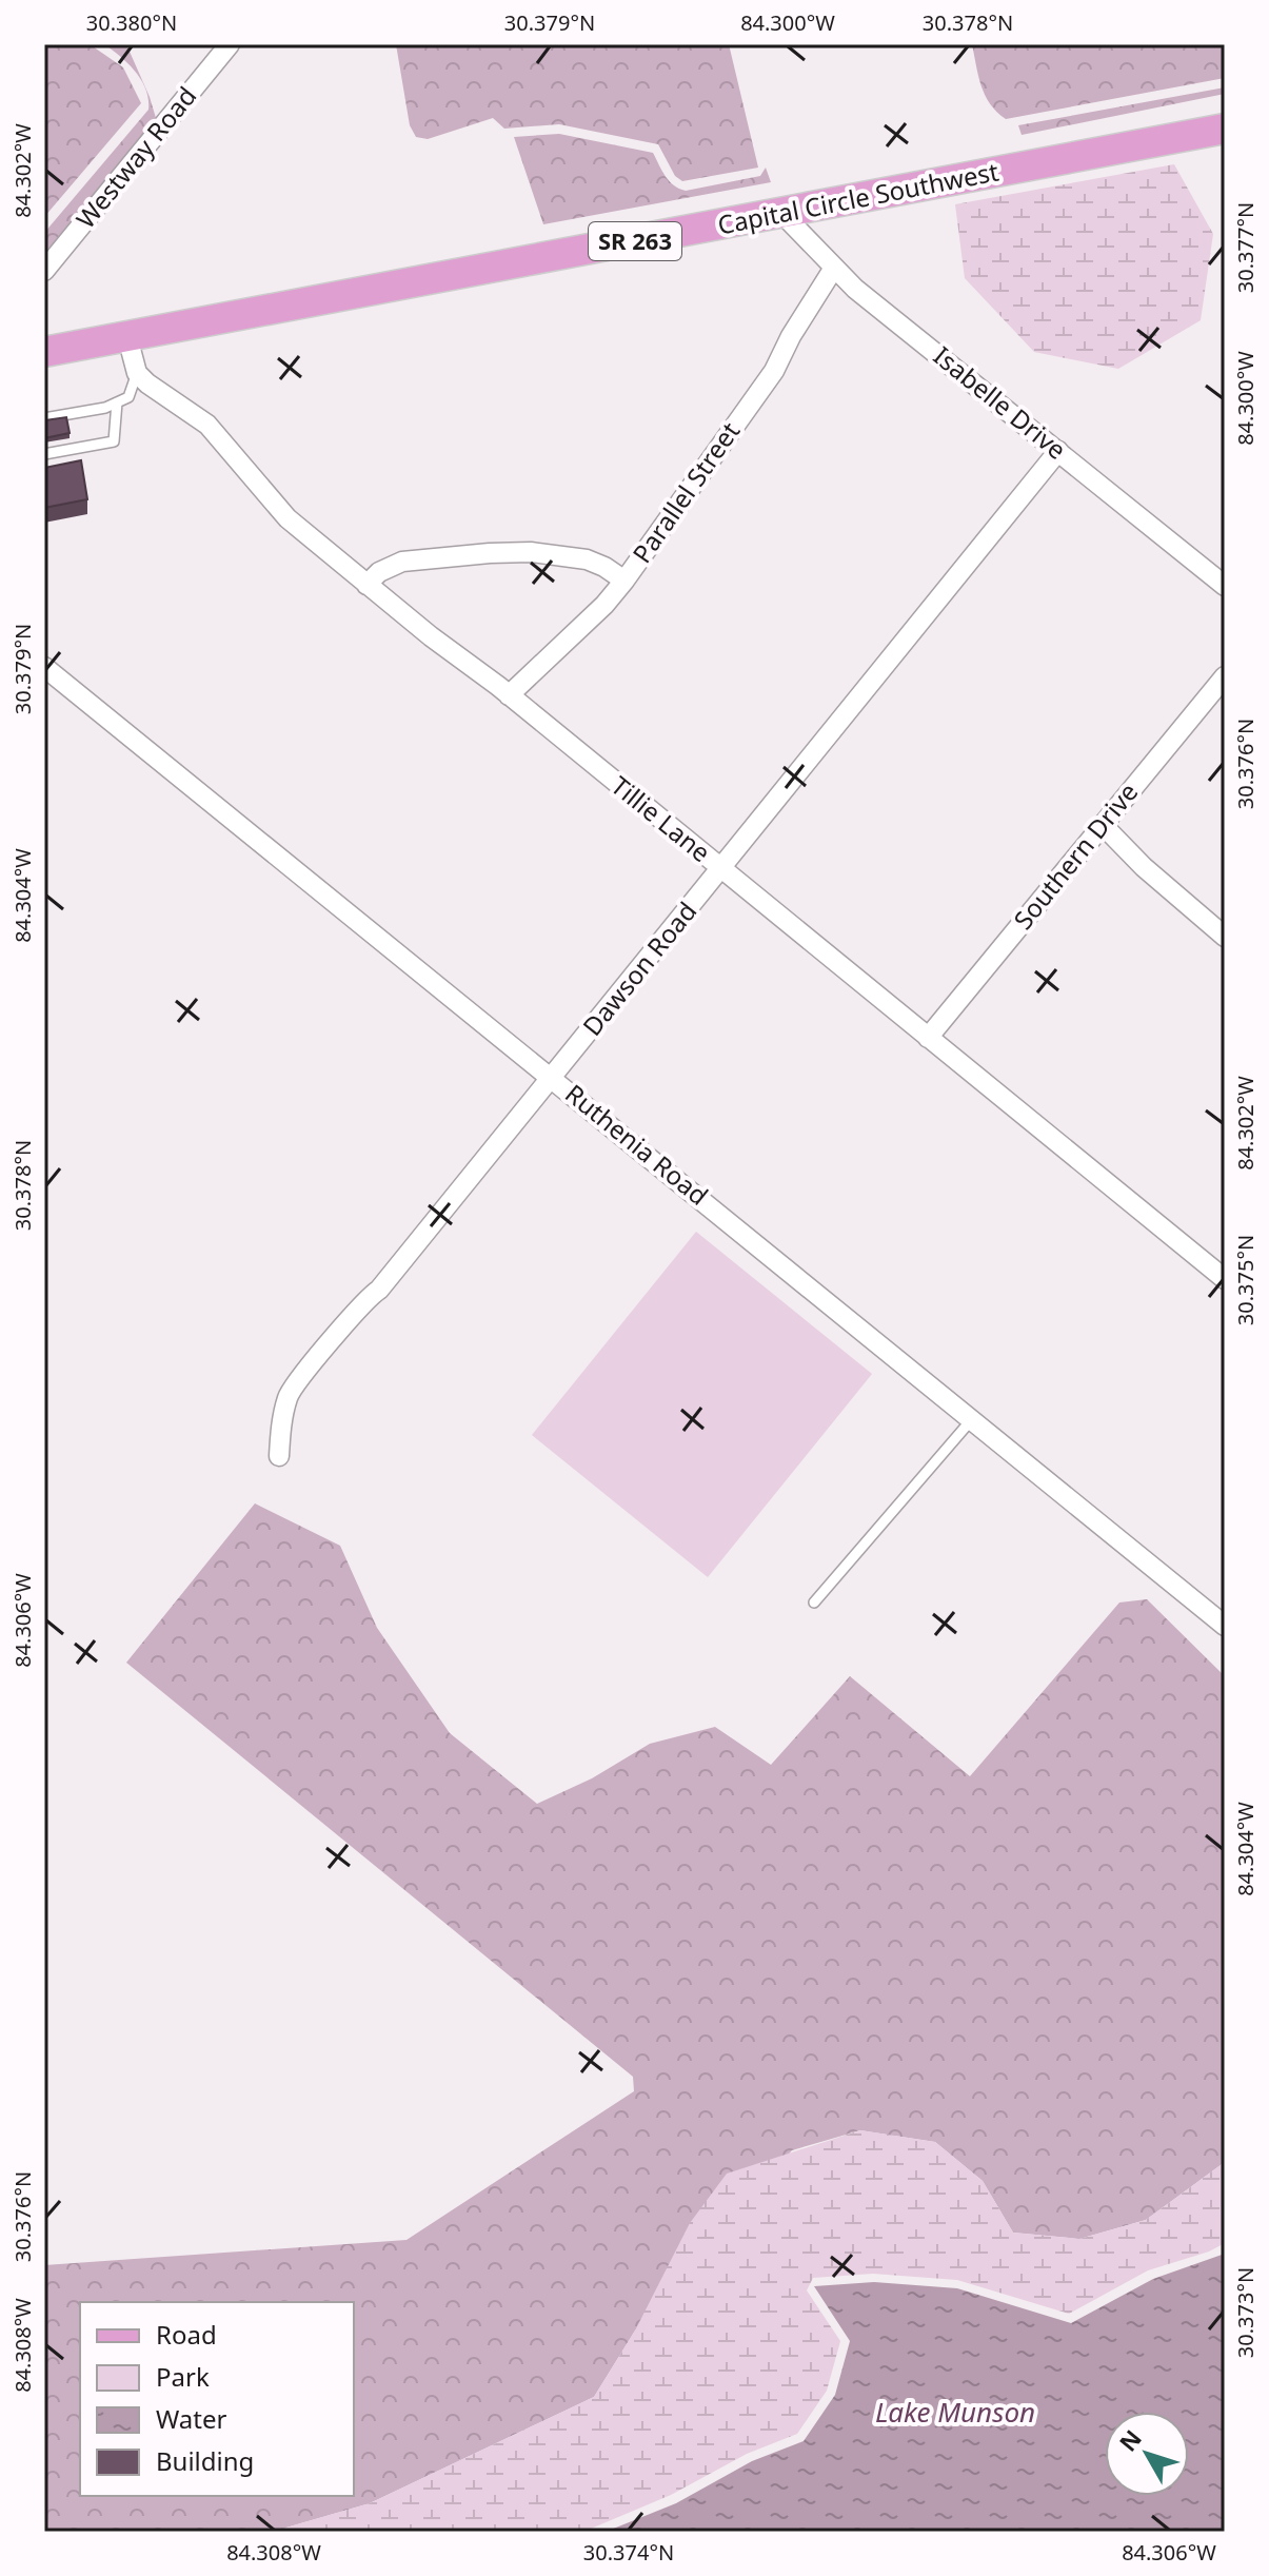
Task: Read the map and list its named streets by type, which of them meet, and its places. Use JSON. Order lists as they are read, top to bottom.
{
  "streets": {
    "main road": ["Capital Circle Southwest", "SR 263"],
    "street": [
      "Westway Road",
      "Isabelle Drive",
      "Parallel Street",
      "Tillie Lane",
      "Southern Drive",
      "Dawson Road",
      "Ruthenia Road"
    ]
  },
  "crossings": [
    ["Capital Circle Southwest", "Isabelle Drive"],
    ["Isabelle Drive", "Parallel Street"],
    ["Isabelle Drive", "Dawson Road"],
    ["Parallel Street", "Tillie Lane"],
    ["Tillie Lane", "Southern Drive"],
    ["Tillie Lane", "Dawson Road"],
    ["Dawson Road", "Ruthenia Road"]
  ],
  "water": ["Lake Munson"],
  "legend": [
    "Road",
    "Park",
    "Water",
    "Building"
  ],
  "north": "top left",
  "coordinates": [
    "30.380°N",
    "30.379°N",
    "84.300°W",
    "30.378°N",
    "84.302°W",
    "30.377°N",
    "30.376°N",
    "84.304°W",
    "30.375°N",
    "84.306°W",
    "30.373°N",
    "84.308°W",
    "30.374°N"
  ]
}
